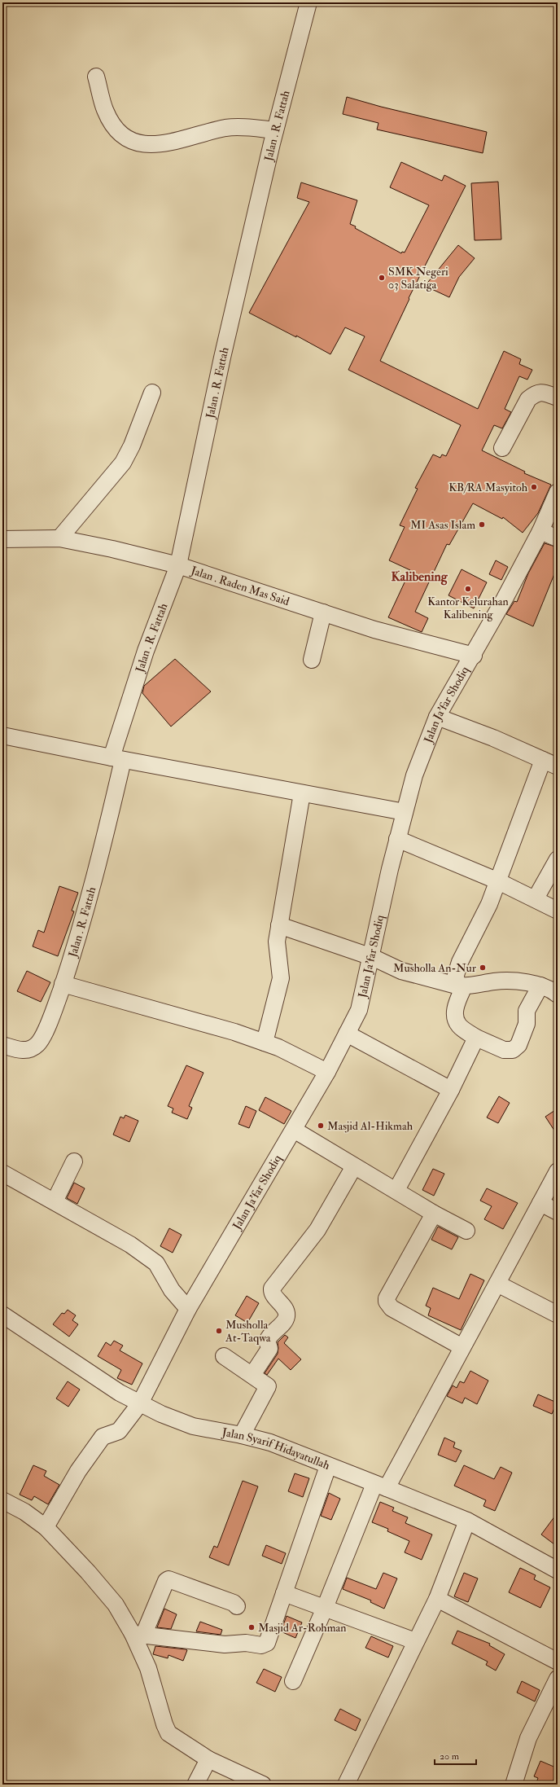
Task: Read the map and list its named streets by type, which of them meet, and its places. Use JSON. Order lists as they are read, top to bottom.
{
  "streets": {
    "street": [
      "Jalan . R. Fattah",
      "Jalan . Raden Mas Said",
      "Jalan Ja'far Shodiq",
      "Jalan Syarif Hidayatullah"
    ]
  },
  "crossings": [
    ["Jalan . R. Fattah", "Jalan . Raden Mas Said"],
    ["Jalan . Raden Mas Said", "Jalan Ja'far Shodiq"],
    ["Jalan Ja'far Shodiq", "Jalan Syarif Hidayatullah"]
  ],
  "districts": ["Kalibening"],
  "places": [
    "SMK Negeri 03 Salatiga",
    "KB/RA Masyitoh",
    "MI Asas Islam",
    "Kantor Kelurahan Kalibening",
    "Musholla An-Nur",
    "Masjid Al-Hikmah",
    "Musholla At-Taqwa",
    "Masjid Ar-Rohman"
  ],
  "scale_bar": "20 m"
}
